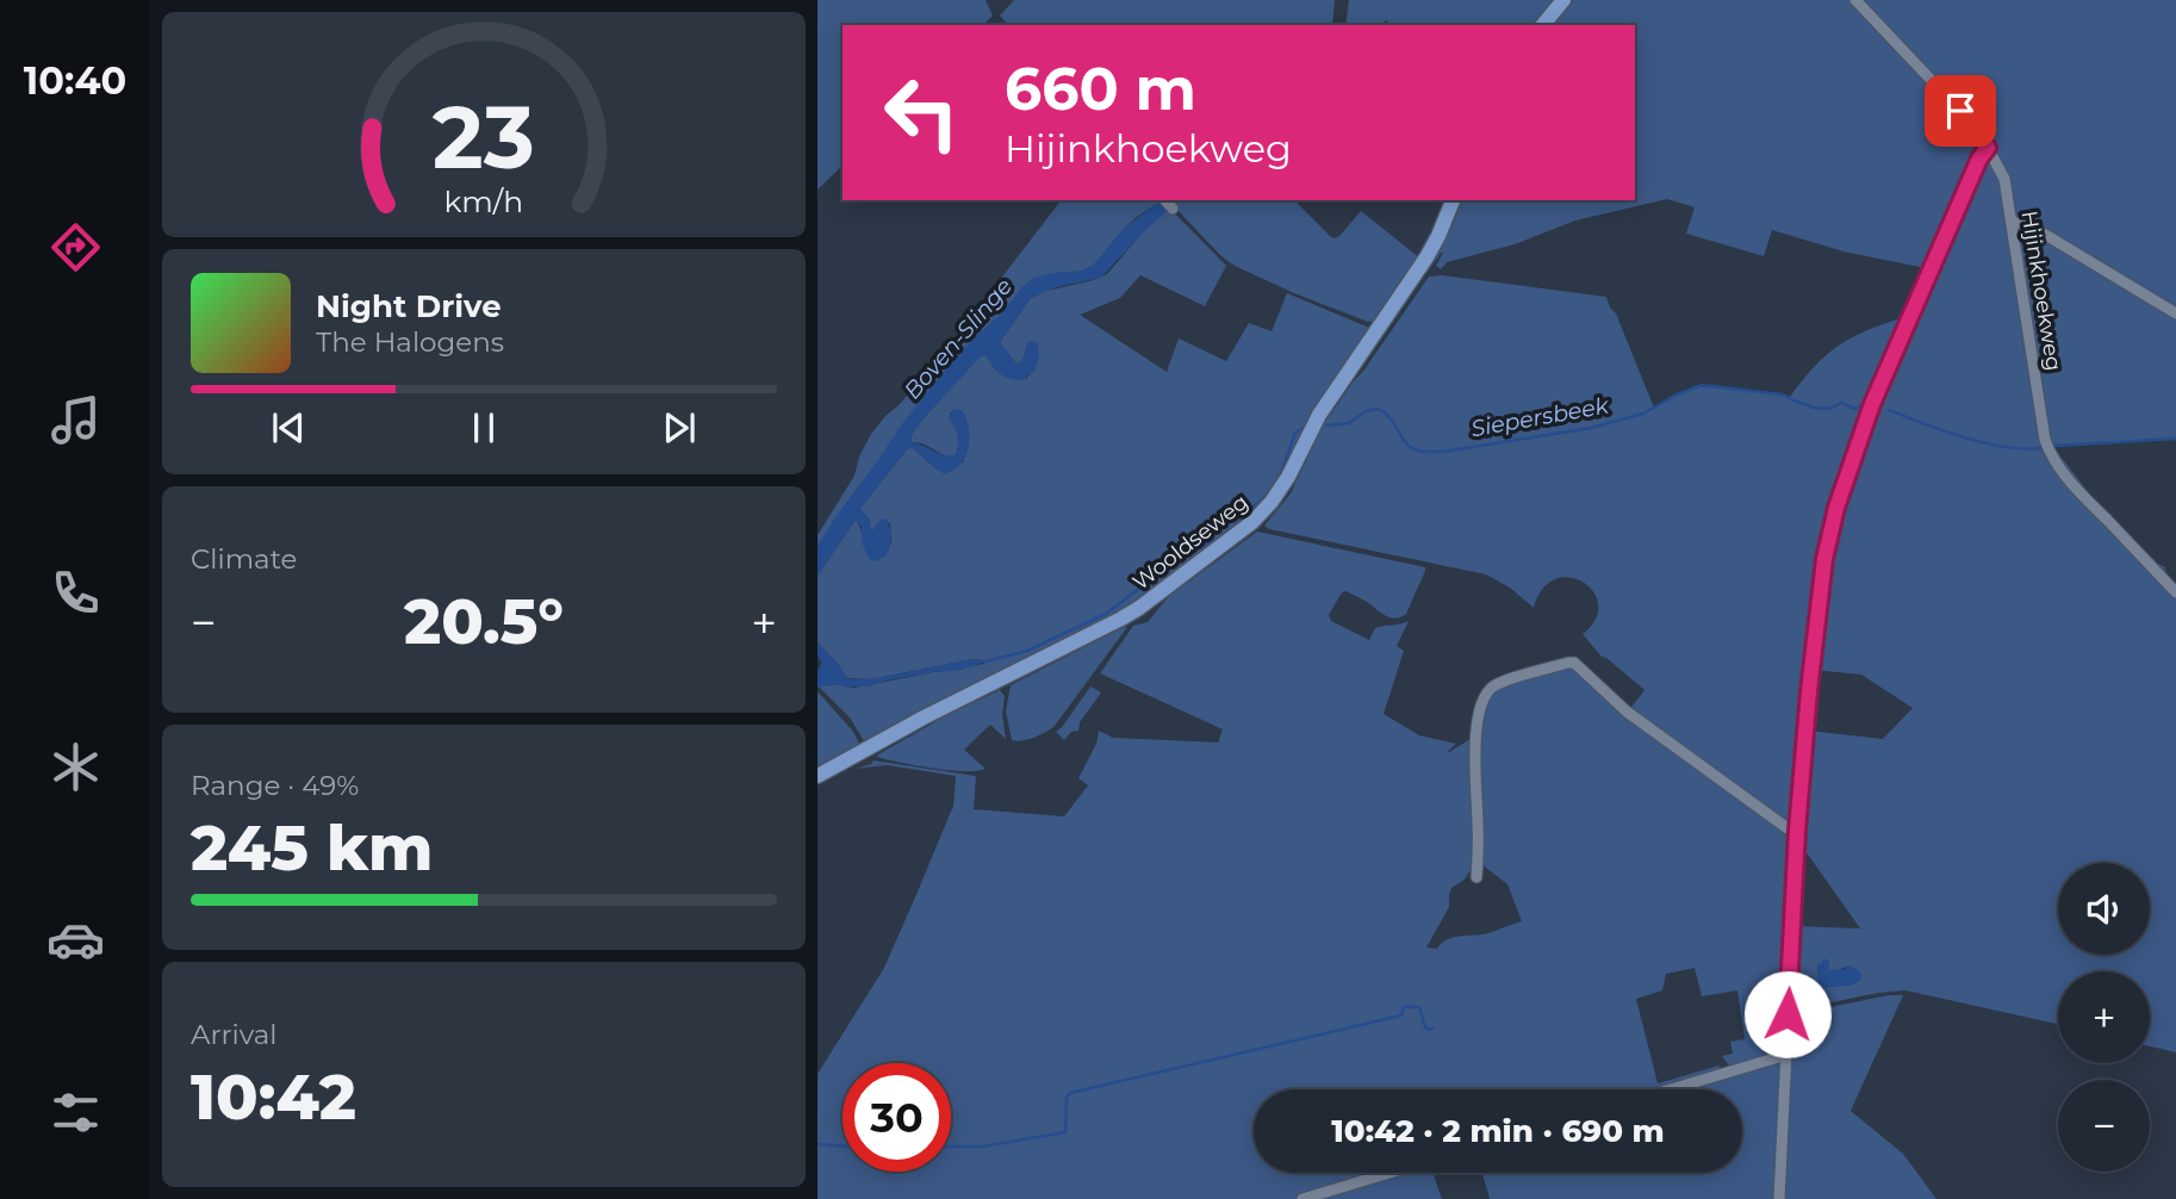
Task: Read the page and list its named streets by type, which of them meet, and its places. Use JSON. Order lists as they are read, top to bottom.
{
  "streets": {
    "main road": ["Wooldseweg"],
    "street": ["Hijinkhoekweg"]
  },
  "water": ["Boven-Slinge", "Siepersbeek"],
  "page": {
    "tabs": "10:40",
    "turn": ["660 m", "Hijinkhoekweg"],
    "song": ["Night Drive", "The Halogens"],
    "tile": [
      "Climate",
      ["Range · 49%", "245 km"],
      ["Arrival", "10:42"]
    ],
    "heat": ["−", "20.5°", "+"],
    "map_buttons": ["+", "−"],
    "limit": "30",
    "trip": "10:42 · 2 min · 690 m",
    "gauge": ["23", "km/h"]
  }
}
